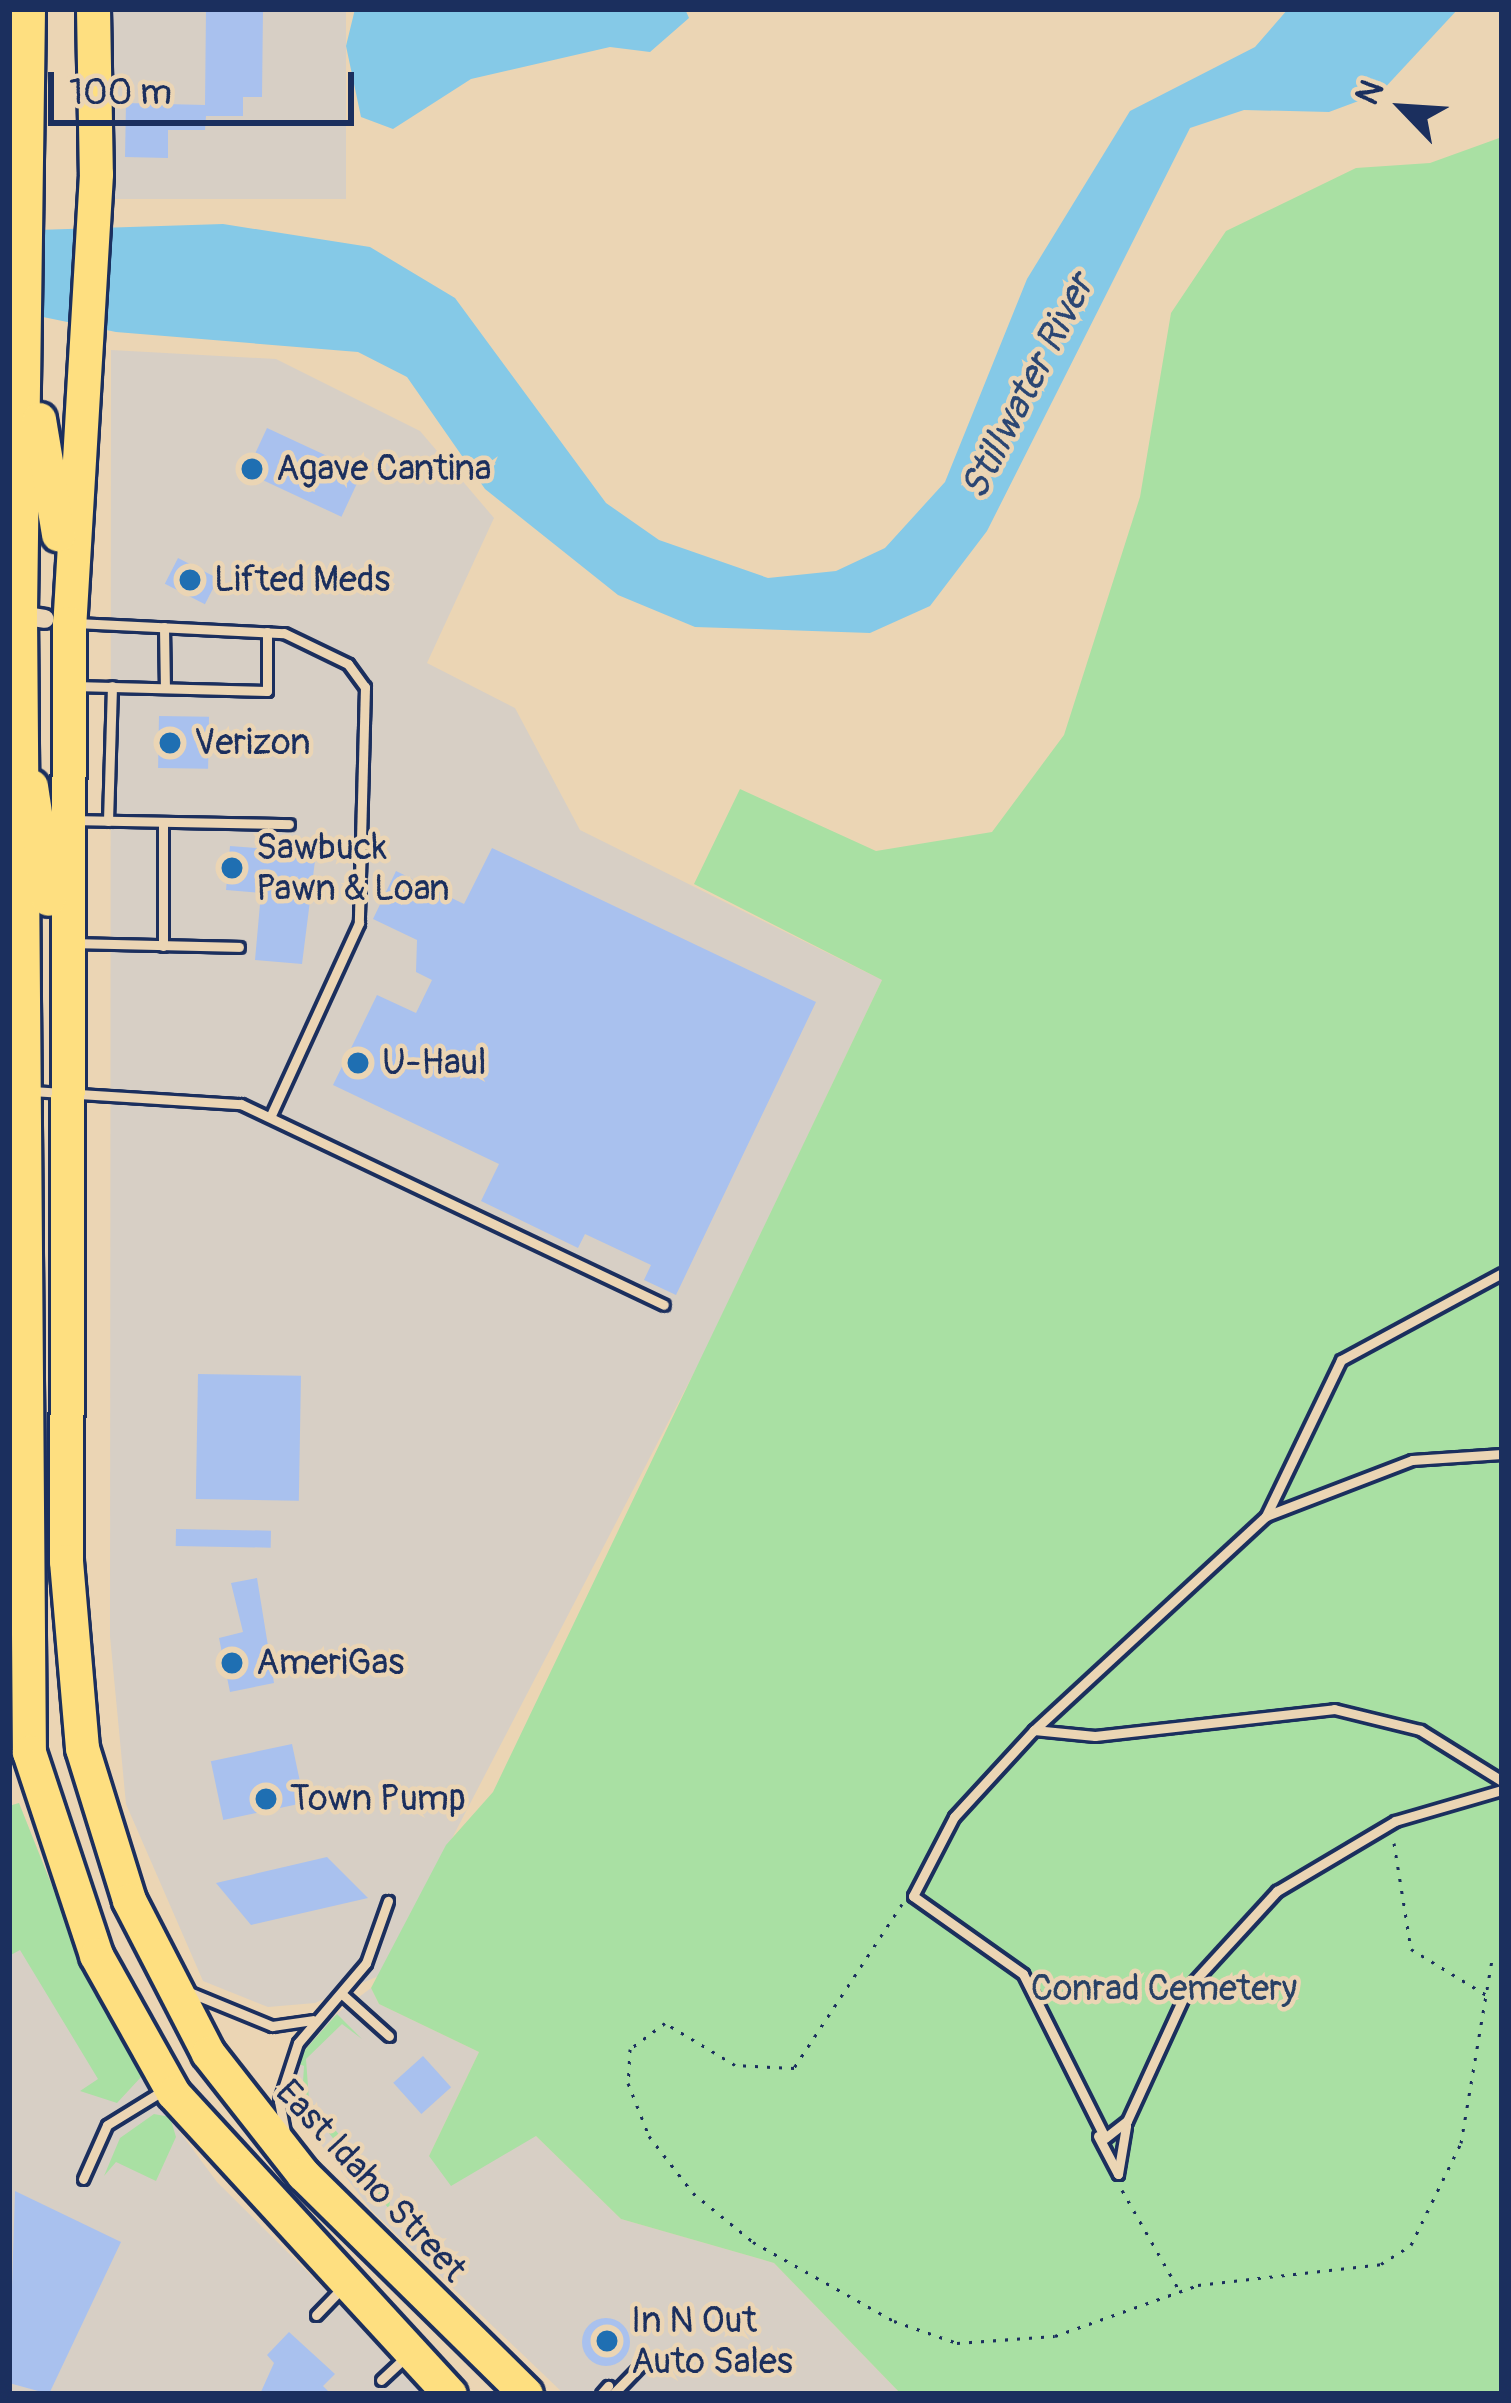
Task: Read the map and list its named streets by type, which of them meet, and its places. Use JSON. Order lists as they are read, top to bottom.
{
  "streets": {
    "highway": ["East Idaho Street"]
  },
  "water": ["Stillwater River"],
  "parks": ["Conrad Cemetery"],
  "places": [
    "Agave Cantina",
    "Lifted Meds",
    "Verizon",
    "Sawbuck Pawn & Loan",
    "U-Haul",
    "AmeriGas",
    "Town Pump",
    "In N Out Auto Sales"
  ],
  "scale_bar": "100 m",
  "north": "top left"
}
